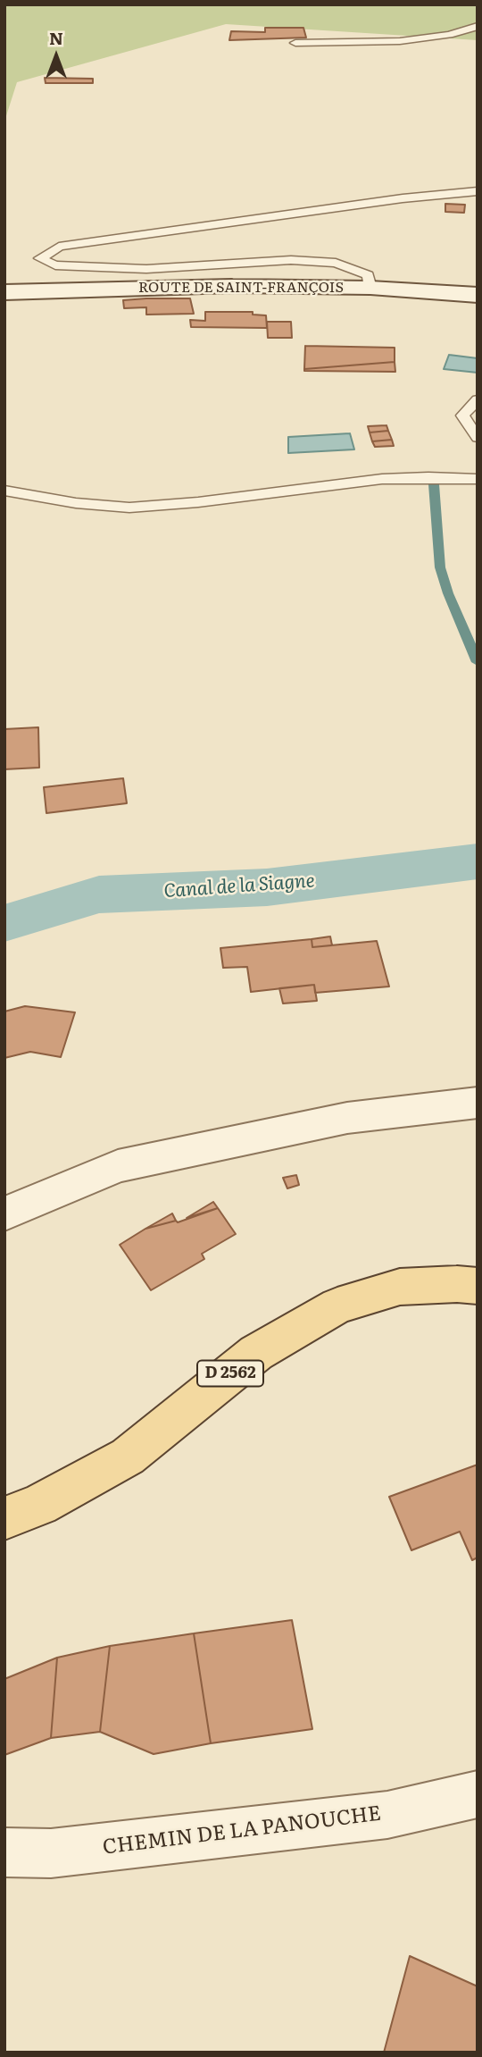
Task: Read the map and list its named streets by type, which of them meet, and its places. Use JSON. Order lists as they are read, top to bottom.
{
  "streets": {
    "main road": ["D 2562"],
    "street": ["ROUTE DE SAINT-FRANÇOIS", "CHEMIN DE LA PANOUCHE"]
  },
  "water": ["Canal de la Siagne"],
  "north": "top"
}
